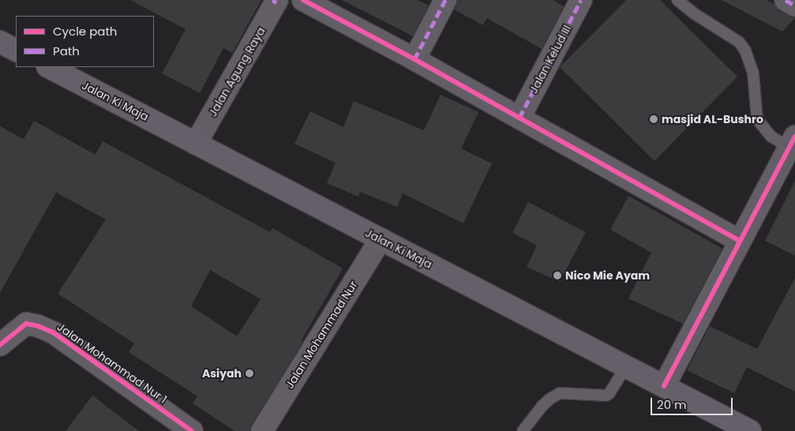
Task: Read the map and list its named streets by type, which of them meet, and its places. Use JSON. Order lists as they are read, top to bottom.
{
  "streets": {
    "main road": ["Jalan Ki Maja"],
    "street": [
      "Jalan Kelud III",
      "Jalan Agung Raya",
      "Jalan Mohammad Nur",
      "Jalan Mohammad Nur 1"
    ]
  },
  "crossings": [
    ["Jalan Agung Raya", "Jalan Ki Maja"],
    ["Jalan Ki Maja", "Jalan Mohammad Nur"]
  ],
  "places": ["masjid AL-Bushro", "Nico Mie Ayam", "Asiyah"],
  "legend": ["Cycle path", "Path"],
  "scale_bar": "20 m"
}
